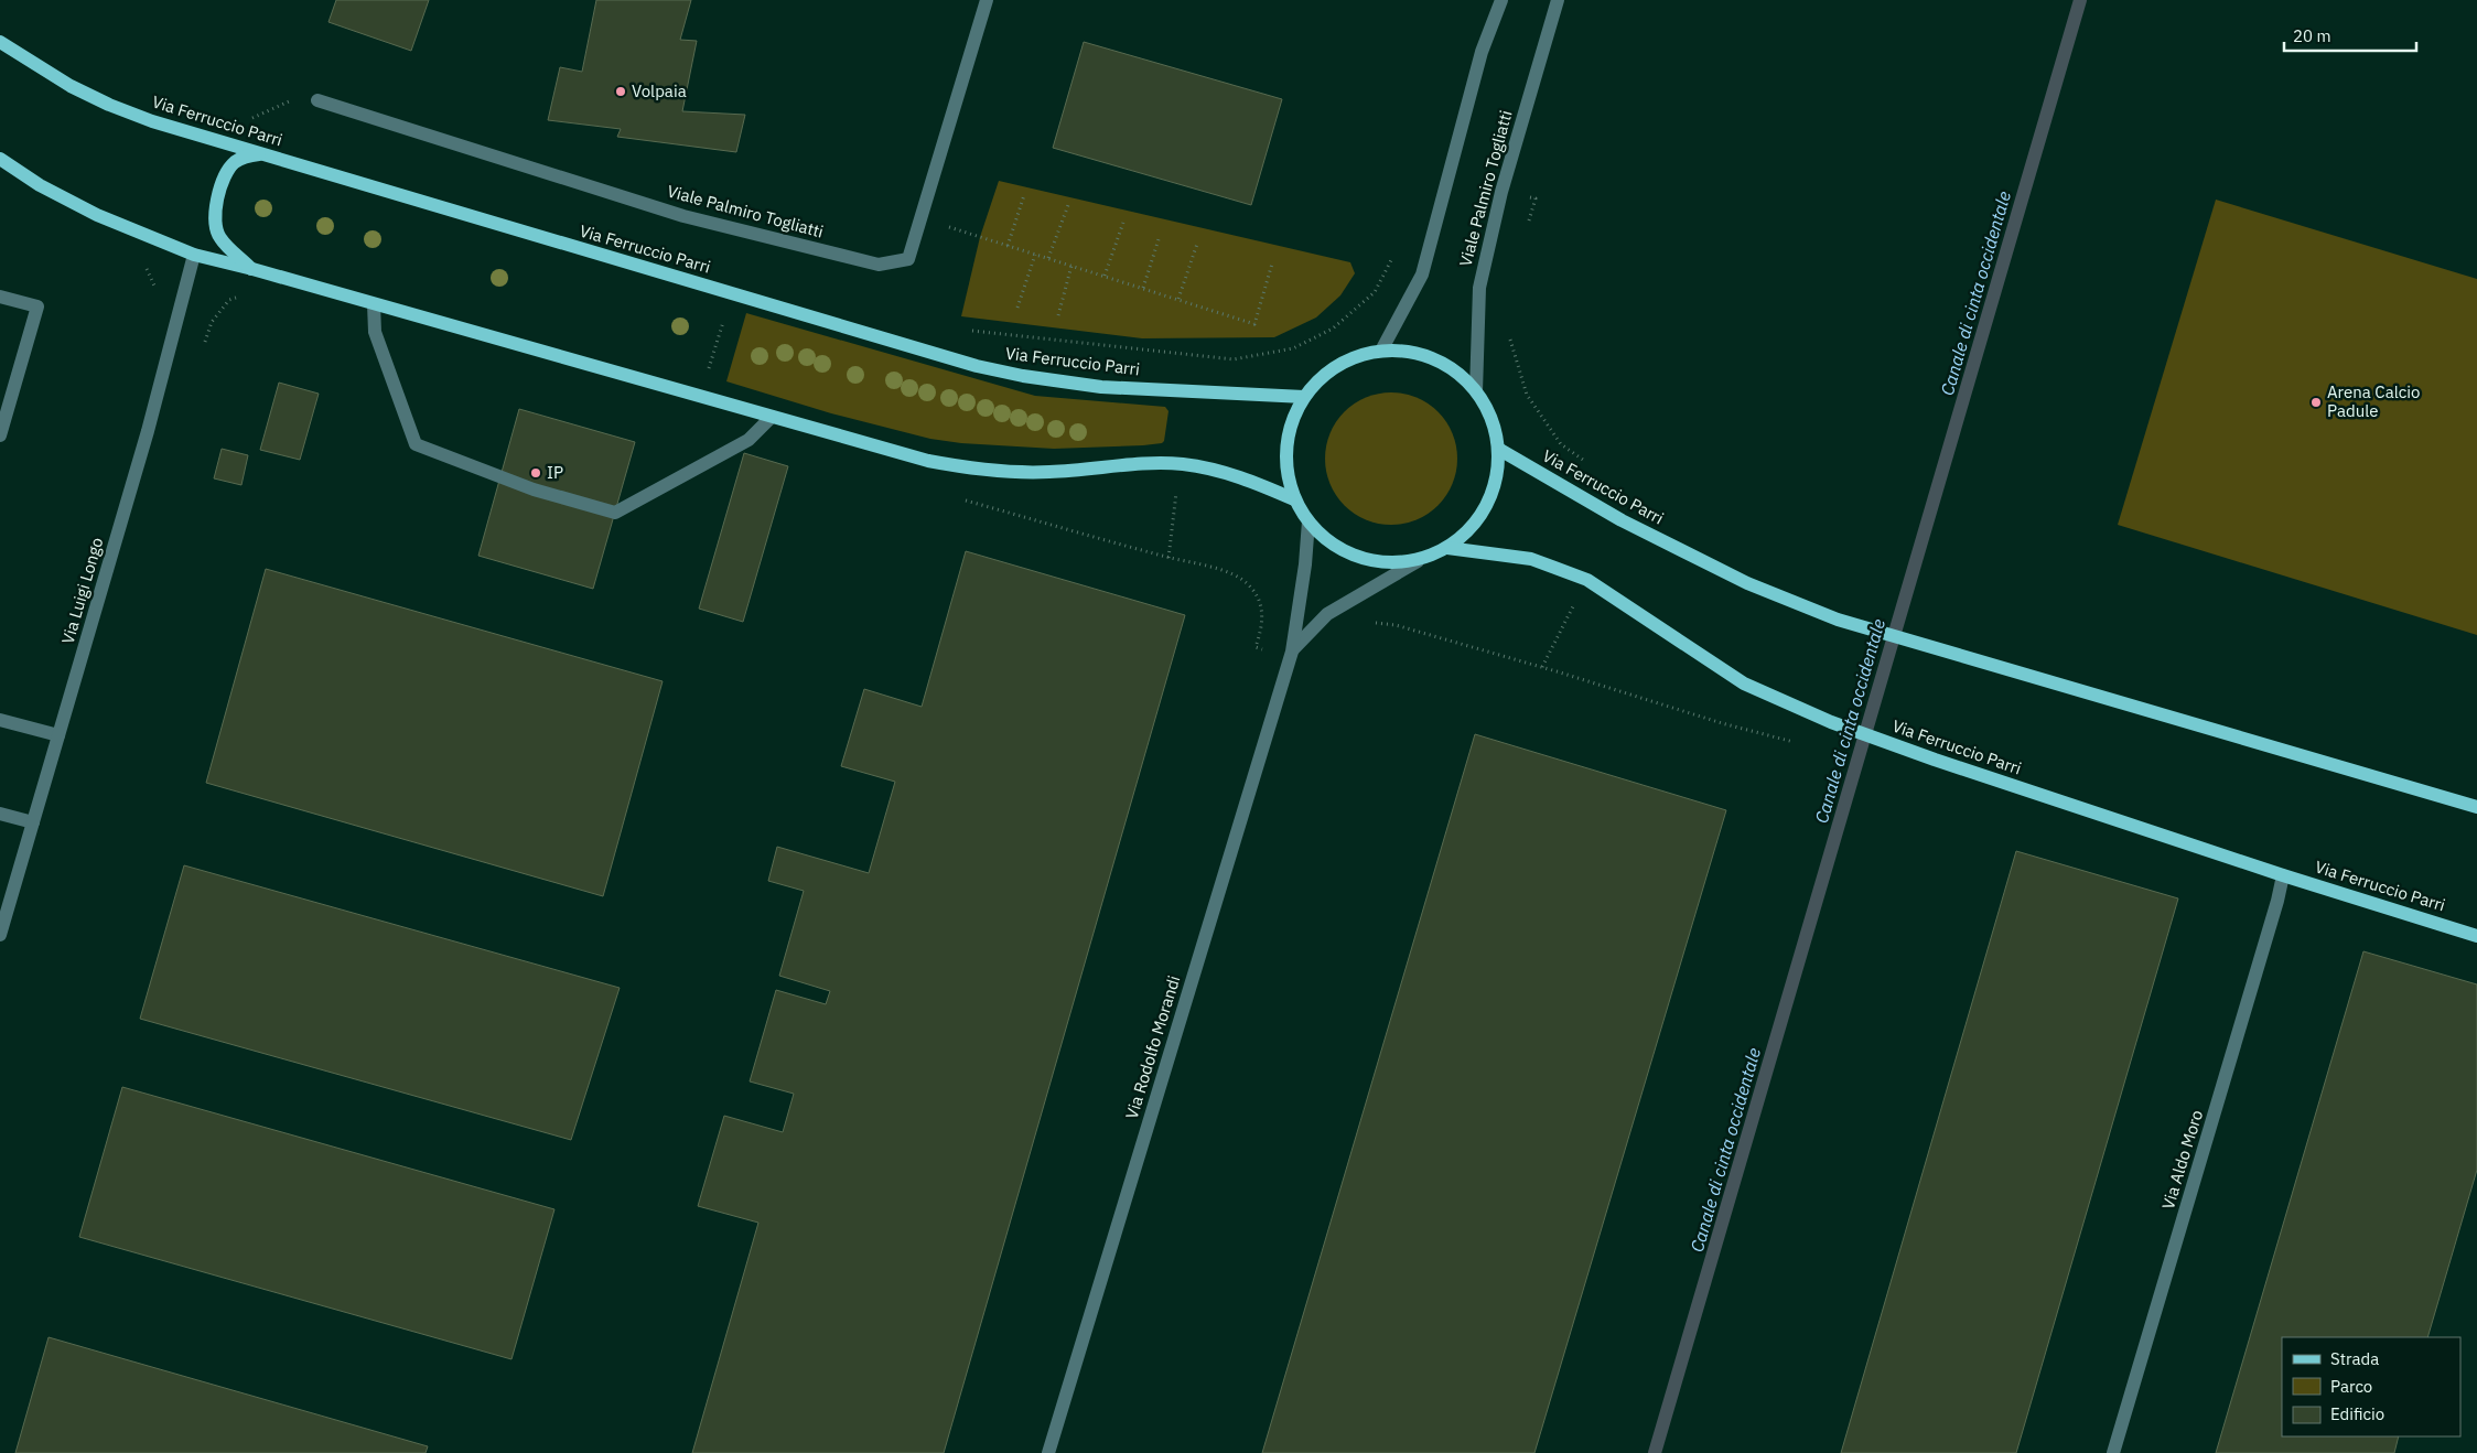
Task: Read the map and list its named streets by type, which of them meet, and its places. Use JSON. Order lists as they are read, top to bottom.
{
  "streets": {
    "main road": ["Via Ferruccio Parri"],
    "street": [
      "Viale Palmiro Togliatti",
      "Via Luigi Longo",
      "Via Rodolfo Morandi",
      "Via Aldo Moro"
    ]
  },
  "crossings": [
    ["Via Ferruccio Parri", "Viale Palmiro Togliatti"],
    ["Via Ferruccio Parri", "Via Rodolfo Morandi"],
    ["Via Ferruccio Parri", "Via Aldo Moro"]
  ],
  "water": ["Canale di cinta occidentale"],
  "places": ["Volpaia", "Arena Calcio Padule", "IP"],
  "legend": ["Strada", "Parco", "Edificio"],
  "scale_bar": "20 m"
}
